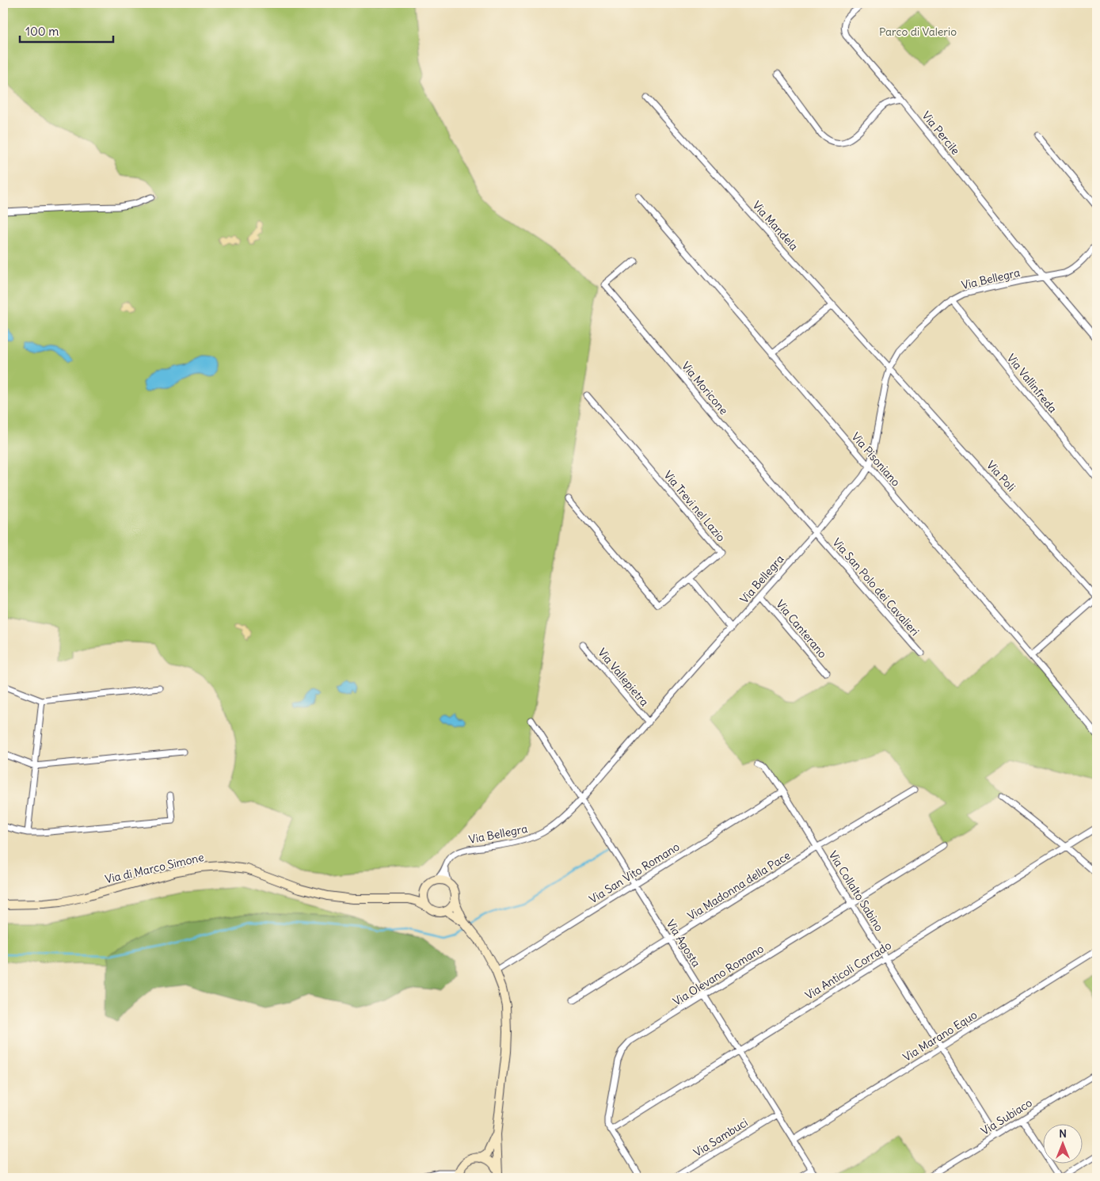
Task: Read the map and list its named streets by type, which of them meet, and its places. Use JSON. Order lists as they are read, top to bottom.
{
  "streets": {
    "street": [
      "Via Percile",
      "Via Mandela",
      "Via Bellegra",
      "Via Vallinfreda",
      "Via Moricone",
      "Via Pisoniano",
      "Via Poli",
      "Via Trevi nel Lazio",
      "Via San Polo dei Cavalieri",
      "Via Canterano",
      "Via Vallepietra",
      "Via di Marco Simone",
      "Via San Vito Romano",
      "Via Madonna della Pace",
      "Via Collalto Sabino",
      "Via Agosta",
      "Via Anticoli Corrado",
      "Via Olevano Romano",
      "Via Marano Equo",
      "Via Subiaco",
      "Via Sambuci"
    ]
  },
  "crossings": [
    ["Via Percile", "Via Bellegra"],
    ["Via Mandela", "Via Bellegra"],
    ["Via Mandela", "Via Poli"],
    ["Via Bellegra", "Via Vallinfreda"],
    ["Via Bellegra", "Via Moricone"],
    ["Via Bellegra", "Via Pisoniano"],
    ["Via Bellegra", "Via Poli"],
    ["Via Bellegra", "Via San Polo dei Cavalieri"],
    ["Via Bellegra", "Via Canterano"],
    ["Via Bellegra", "Via Vallepietra"],
    ["Via Bellegra", "Via di Marco Simone"],
    ["Via Bellegra", "Via Agosta"],
    ["Via Moricone", "Via San Polo dei Cavalieri"],
    ["Via San Vito Romano", "Via Collalto Sabino"],
    ["Via San Vito Romano", "Via Agosta"],
    ["Via Madonna della Pace", "Via Collalto Sabino"],
    ["Via Madonna della Pace", "Via Agosta"],
    ["Via Collalto Sabino", "Via Anticoli Corrado"],
    ["Via Collalto Sabino", "Via Olevano Romano"],
    ["Via Collalto Sabino", "Via Marano Equo"],
    ["Via Collalto Sabino", "Via Subiaco"],
    ["Via Agosta", "Via Anticoli Corrado"],
    ["Via Agosta", "Via Olevano Romano"],
    ["Via Agosta", "Via Marano Equo"],
    ["Via Agosta", "Via Sambuci"],
    ["Via Anticoli Corrado", "Via Olevano Romano"]
  ],
  "parks": ["Parco di Valerio"],
  "scale_bar": "100 m",
  "north": "top"
}
